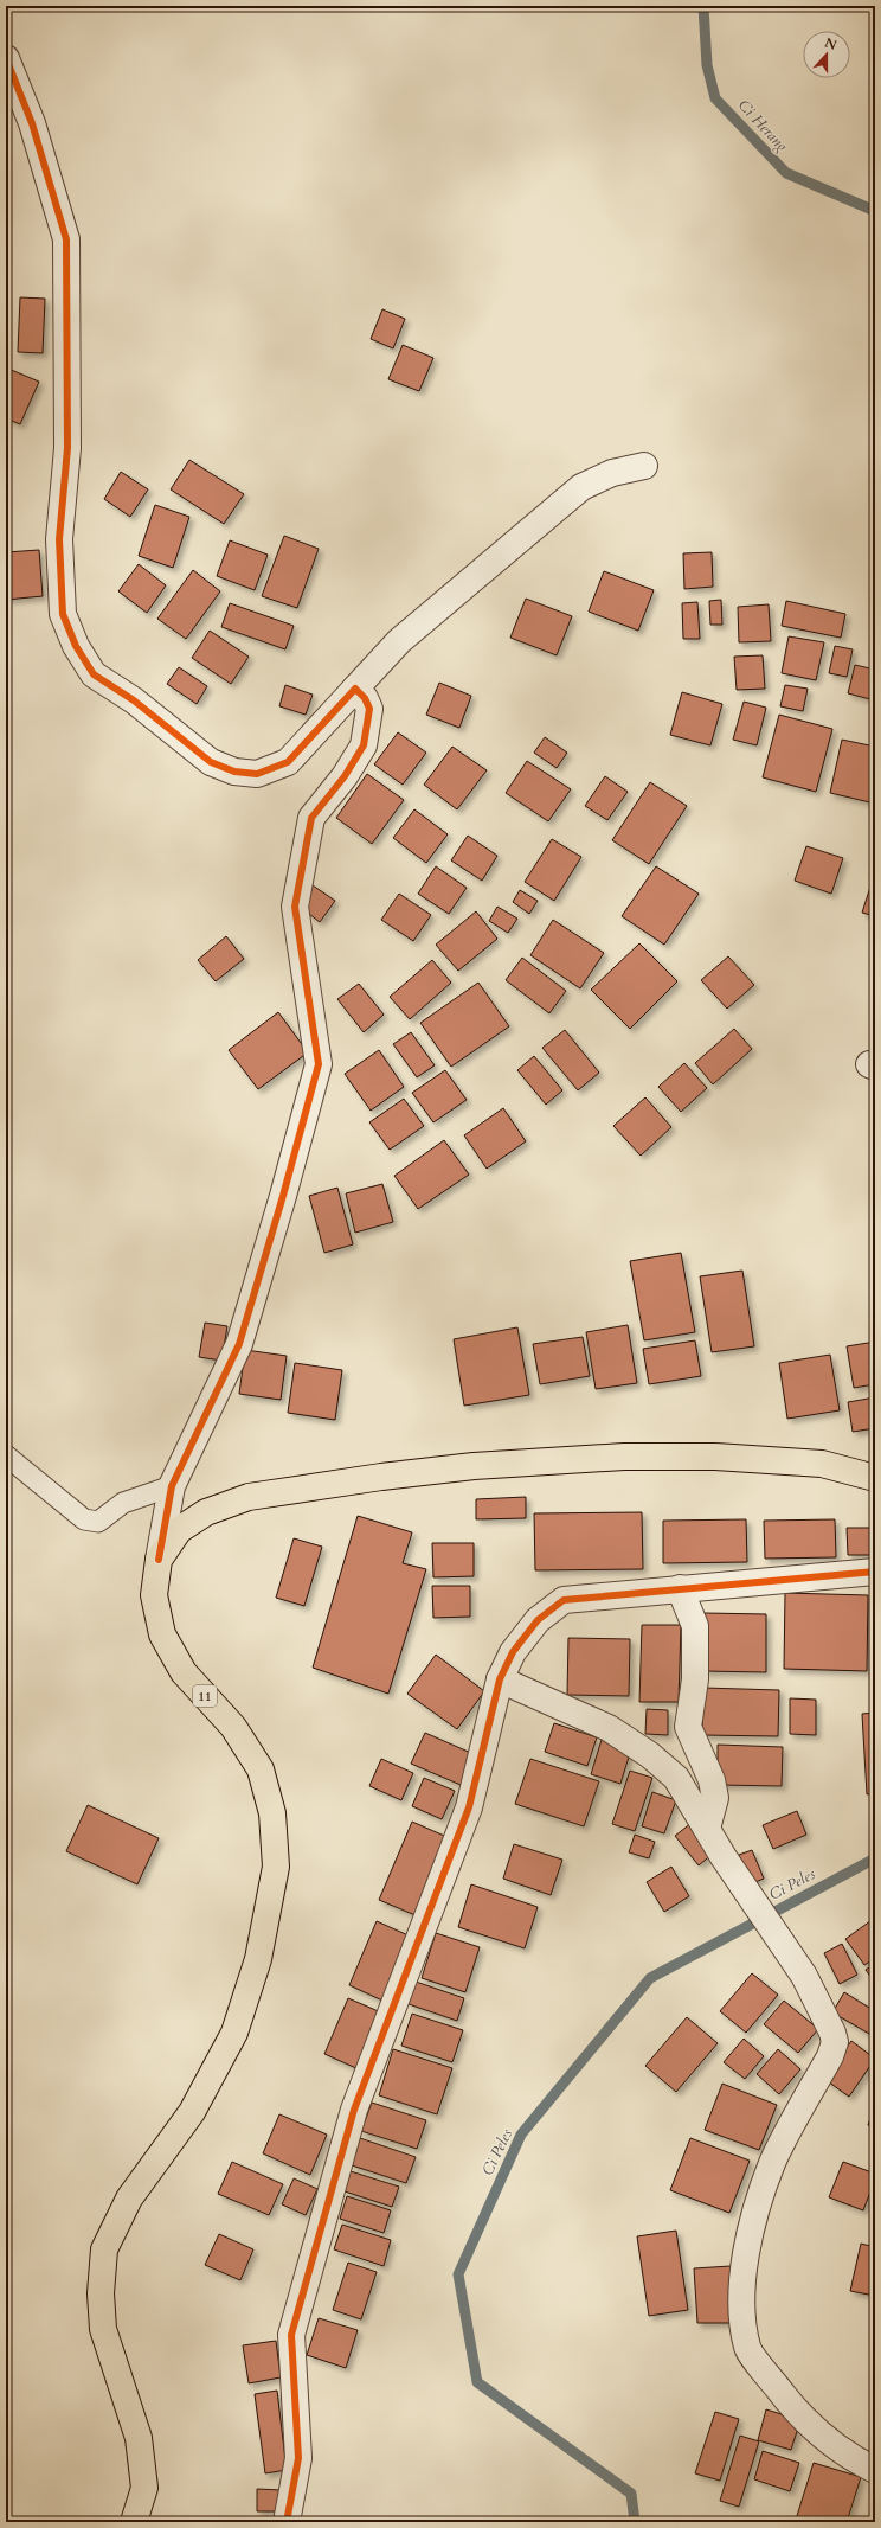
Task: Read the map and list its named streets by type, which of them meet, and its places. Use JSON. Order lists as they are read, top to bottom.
{
  "streets": {
    "highway": ["11"]
  },
  "water": ["Ci Herang", "Ci Peles"],
  "north": "top"
}
